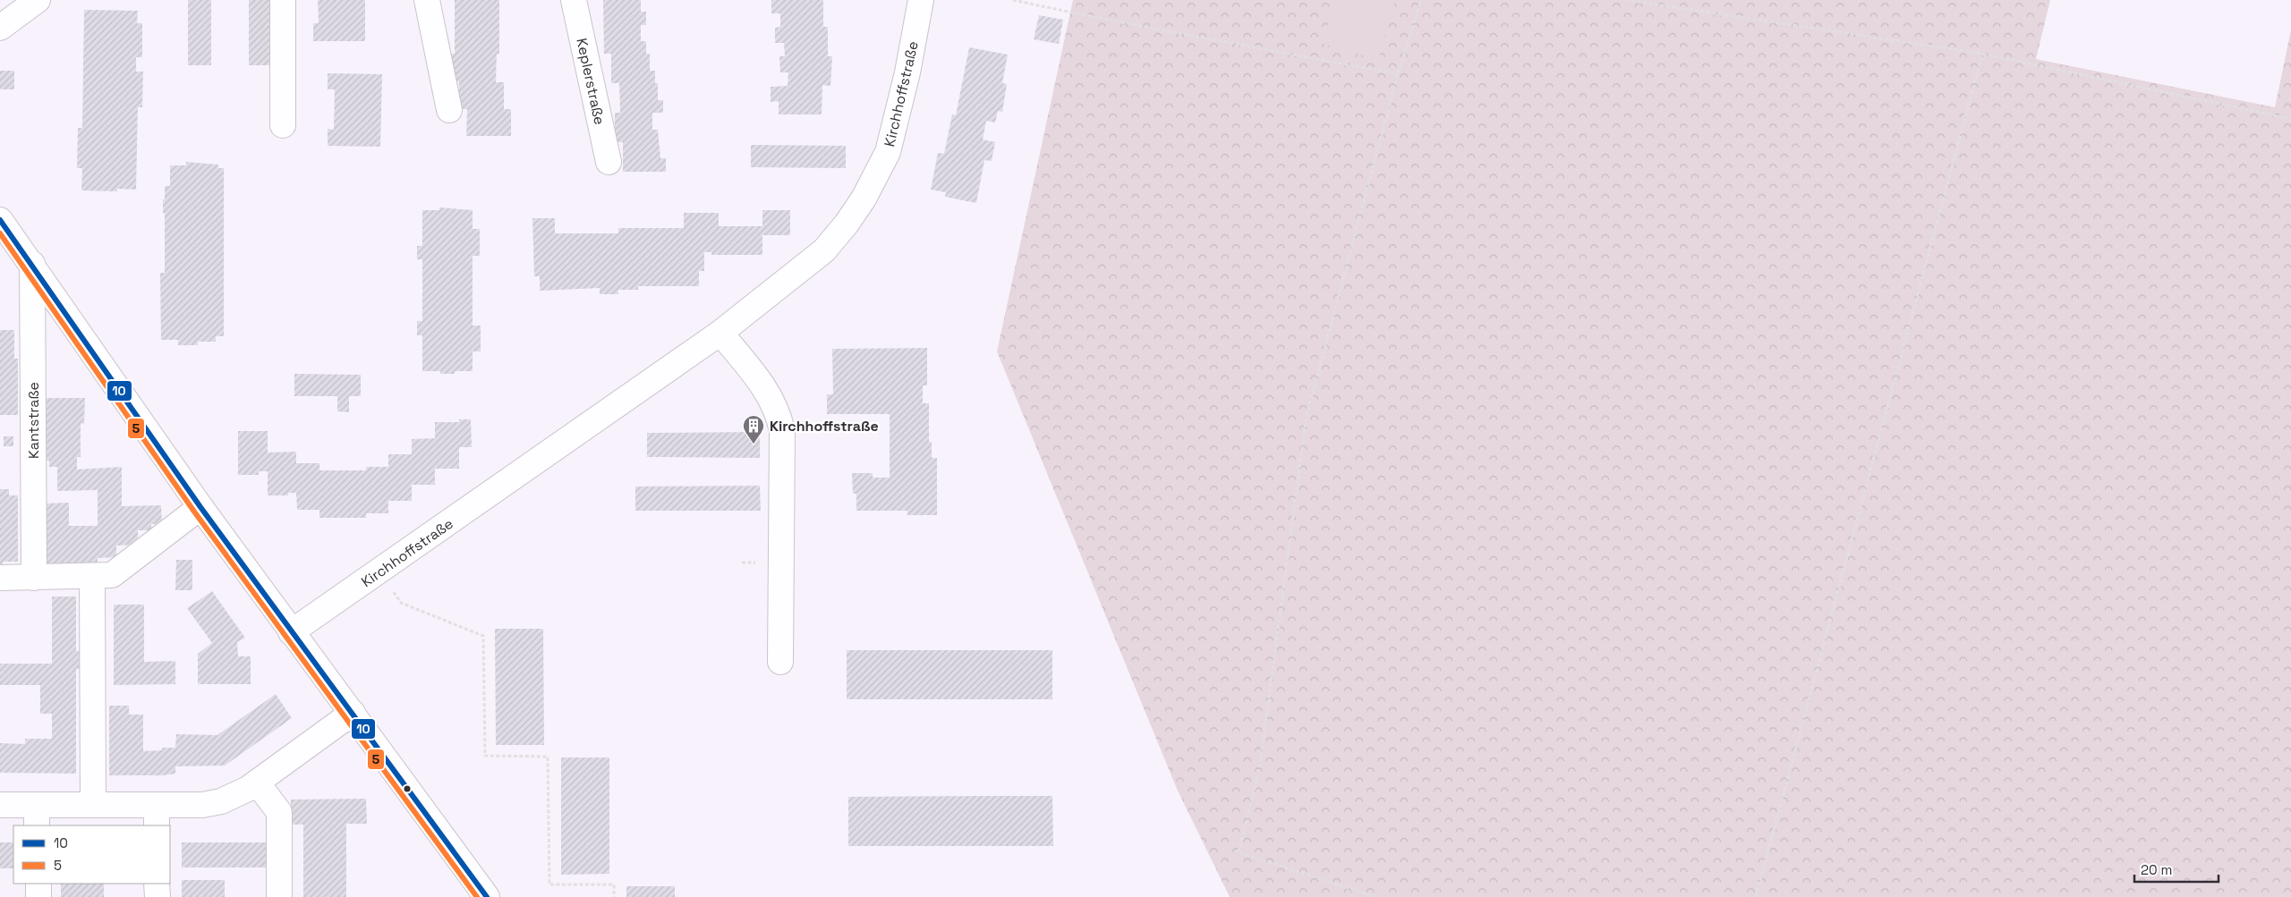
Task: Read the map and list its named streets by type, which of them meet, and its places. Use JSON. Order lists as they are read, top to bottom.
{
  "streets": {
    "street": ["Keplerstraße", "Kirchhoffstraße", "Kantstraße"]
  },
  "places": {
    "building": ["Kirchhoffstraße"]
  },
  "lines": ["transit line 10", "transit line 5"],
  "legend": ["10", "5"],
  "scale_bar": "20 m"
}
